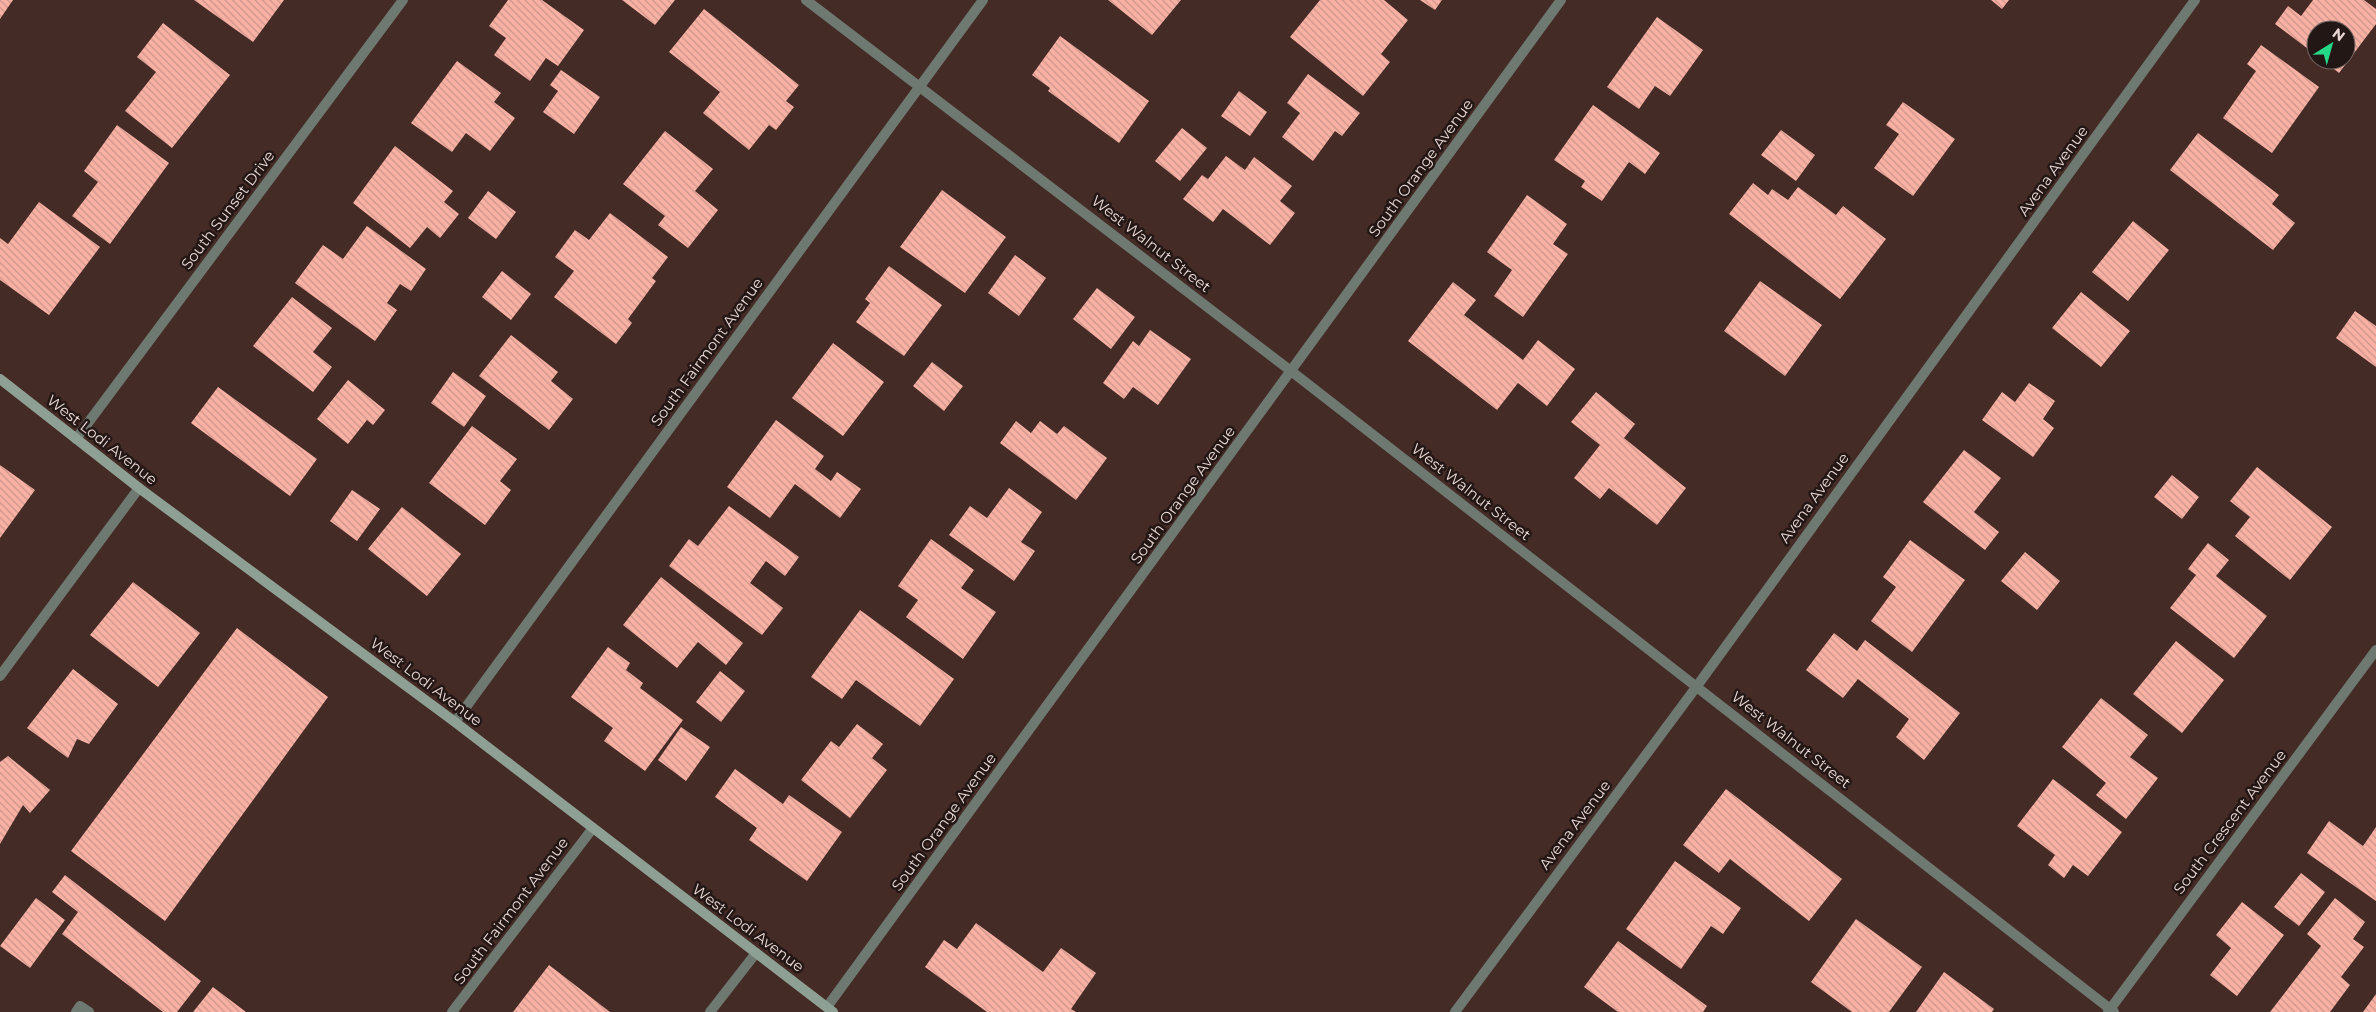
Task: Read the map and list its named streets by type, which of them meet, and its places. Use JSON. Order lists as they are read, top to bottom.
{
  "streets": {
    "main road": ["West Lodi Avenue"],
    "street": [
      "South Orange Avenue",
      "Avena Avenue",
      "South Sunset Drive",
      "West Walnut Street",
      "South Fairmont Avenue",
      "South Crescent Avenue"
    ]
  },
  "crossings": [
    ["South Orange Avenue", "West Walnut Street"],
    ["South Orange Avenue", "West Lodi Avenue"],
    ["Avena Avenue", "West Walnut Street"],
    ["South Sunset Drive", "West Lodi Avenue"],
    ["West Walnut Street", "South Fairmont Avenue"],
    ["West Walnut Street", "South Crescent Avenue"],
    ["South Fairmont Avenue", "West Lodi Avenue"]
  ],
  "north": "top right"
}
